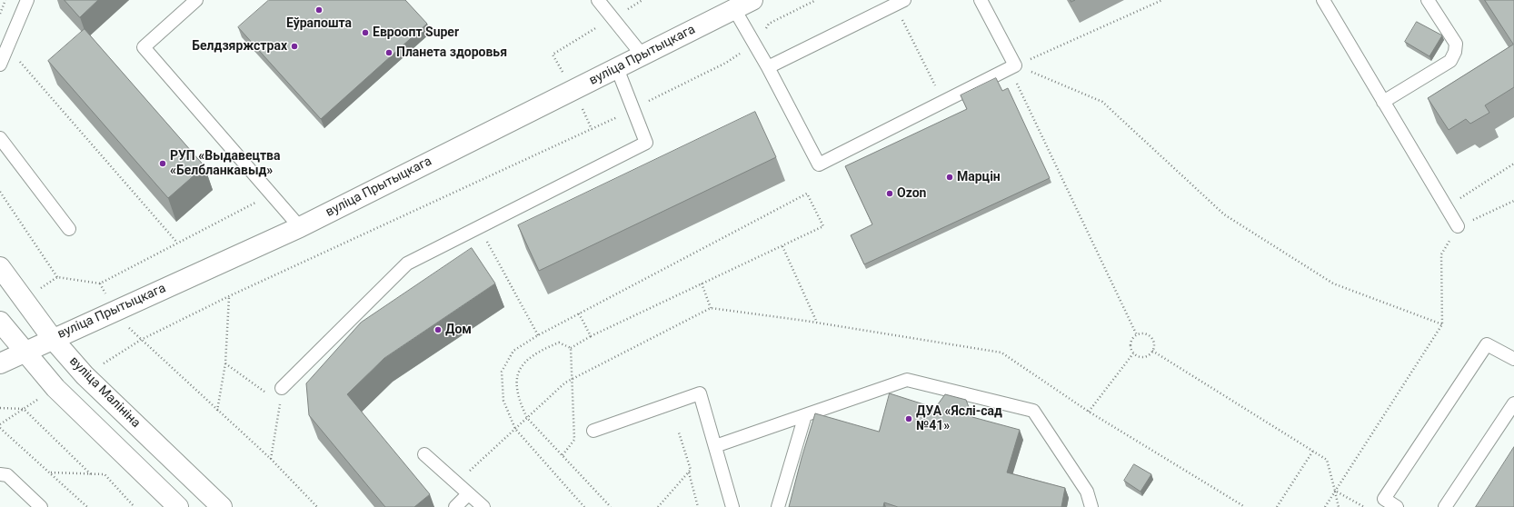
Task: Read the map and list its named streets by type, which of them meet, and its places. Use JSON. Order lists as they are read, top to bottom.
{
  "streets": {
    "street": ["вуліца Прытыцкага", "вуліца Малініна"]
  },
  "crossings": [
    ["вуліца Прытыцкага", "вуліца Малініна"]
  ],
  "places": [
    "Еўрапошта",
    "Евроопт Super",
    "Белдзяржстрах",
    "Планета здоровья",
    "РУП «Выдавецтва «Белбланкавыд»",
    "Марцін",
    "Ozon",
    "Дом",
    "ДУА «Яслі-сад №41»"
  ]
}
